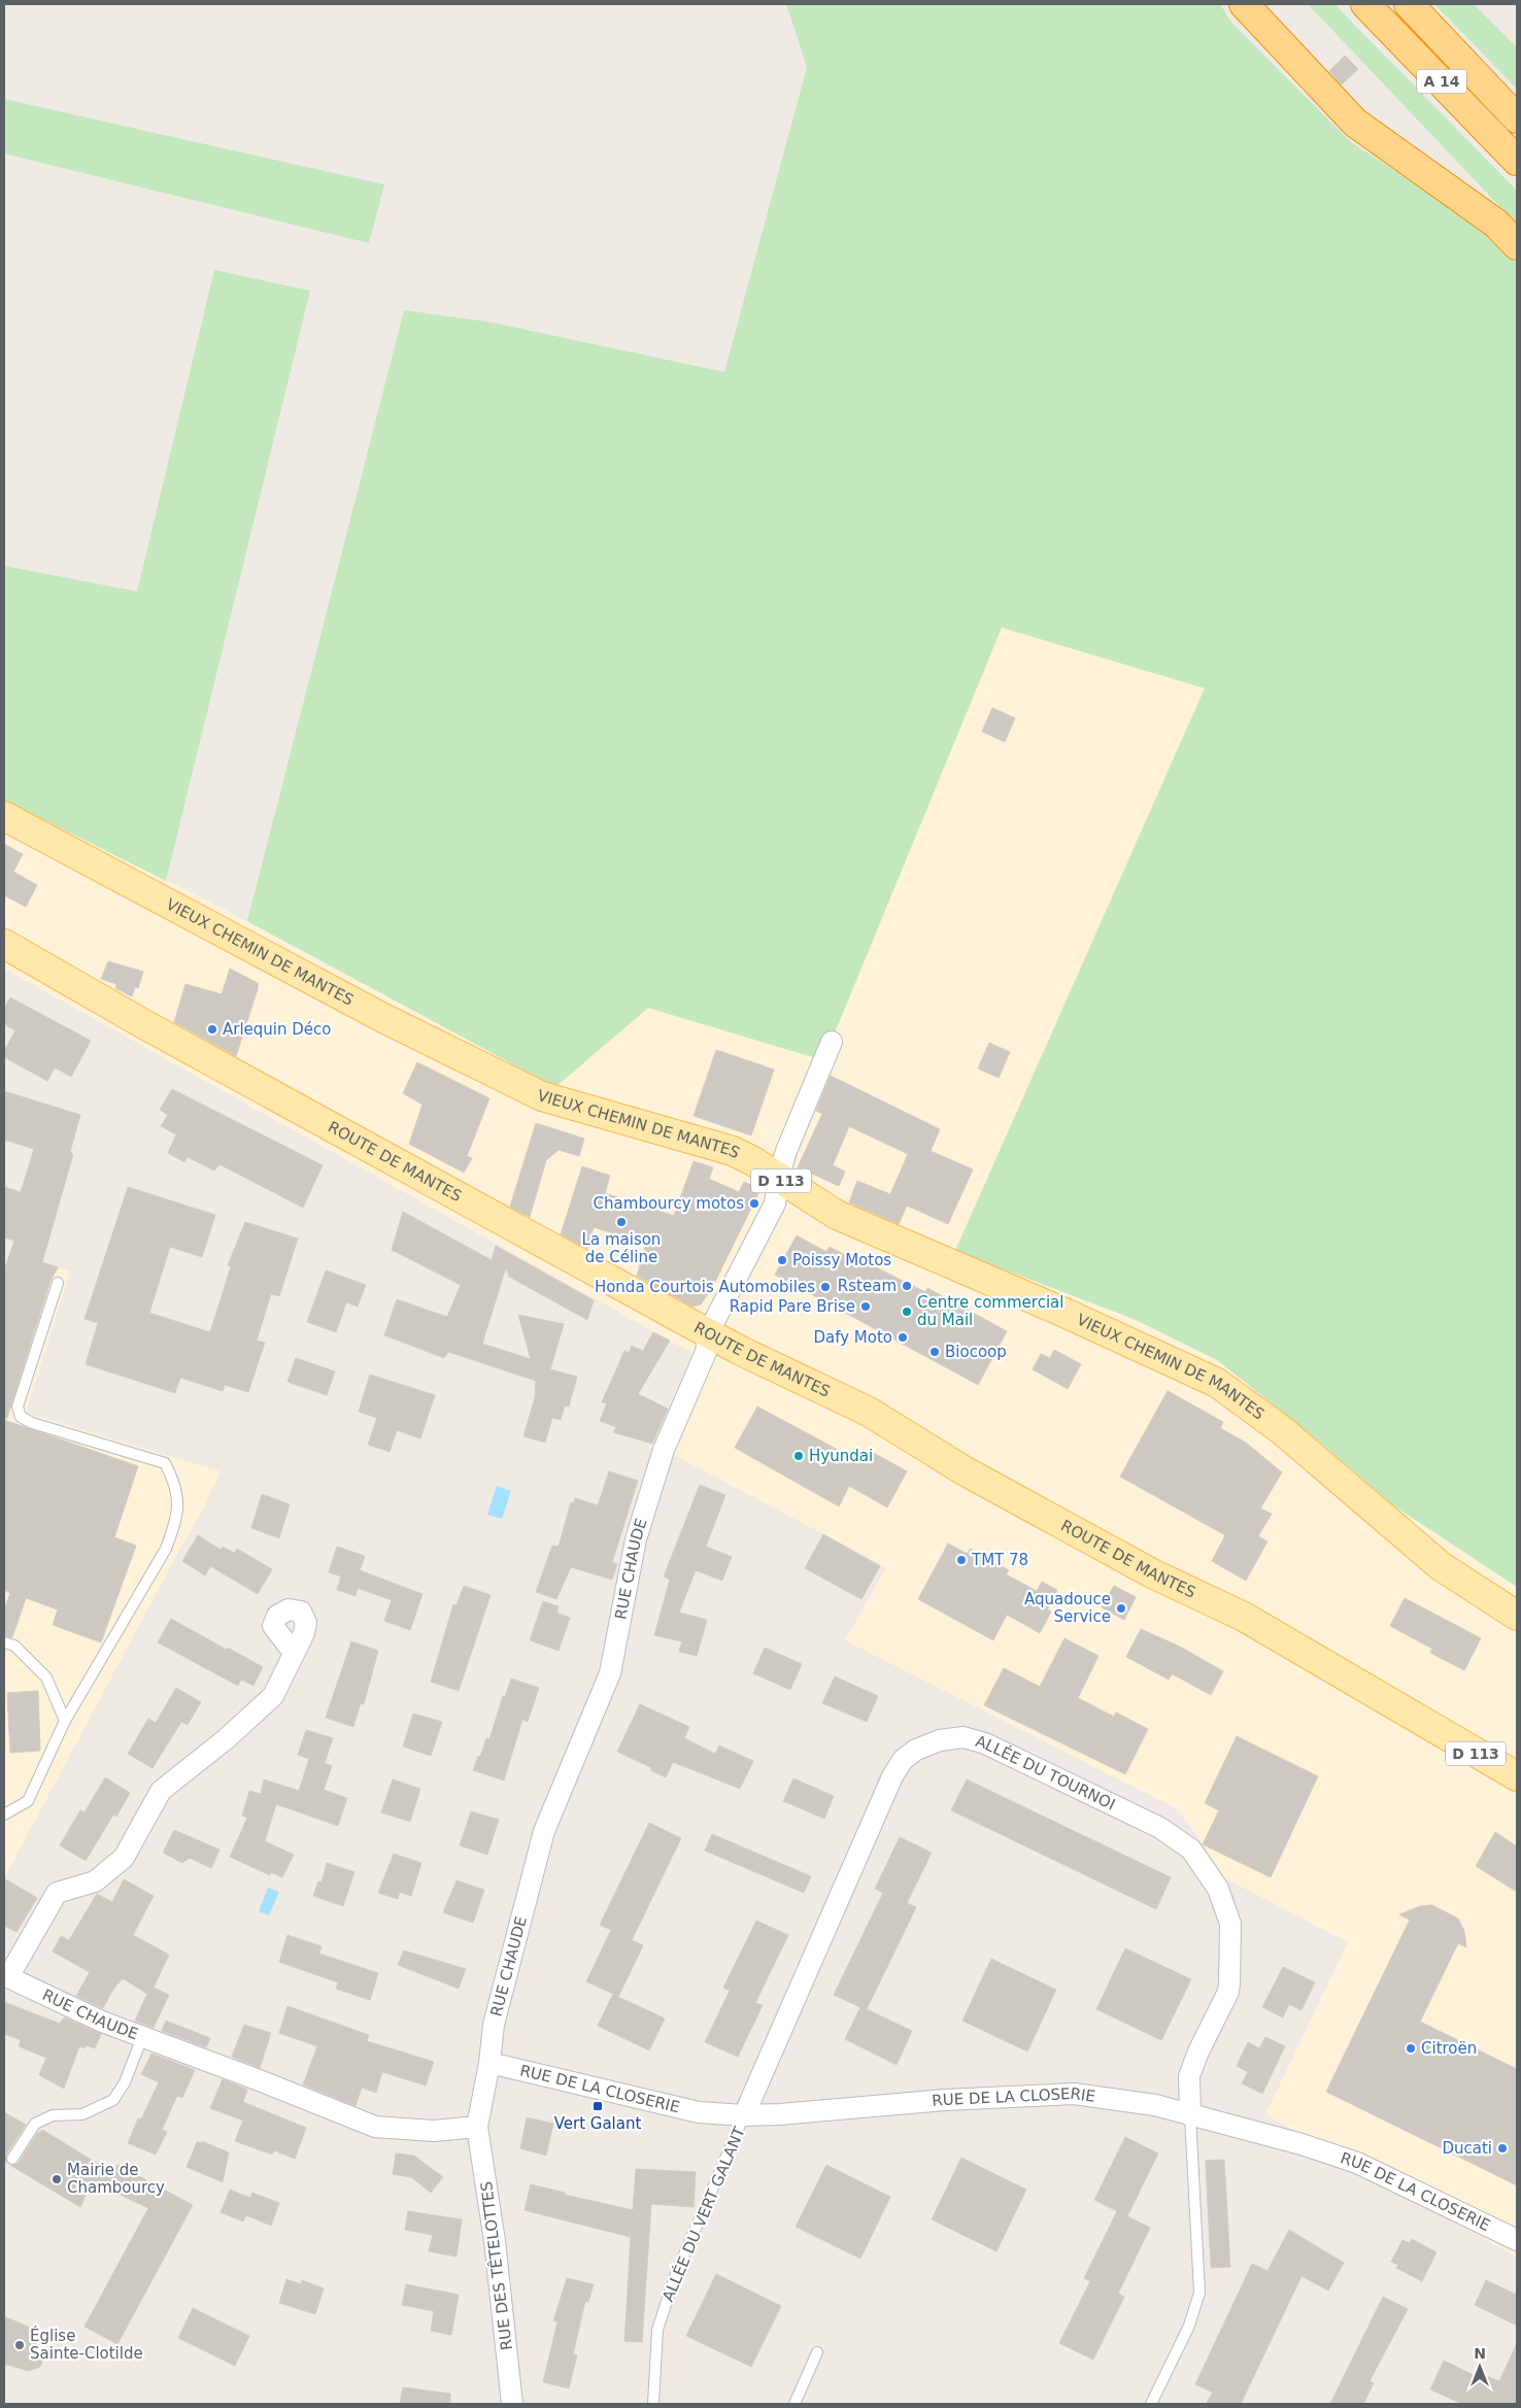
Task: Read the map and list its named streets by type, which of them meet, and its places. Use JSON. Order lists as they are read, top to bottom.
{
  "streets": {
    "highway": ["A 14"],
    "main road": ["VIEUX CHEMIN DE MANTES", "ROUTE DE MANTES", "D 113"],
    "street": [
      "RUE CHAUDE",
      "ALLÉE DU TOURNOI",
      "RUE DE LA CLOSERIE",
      "RUE DES TÊTELOTTES"
    ],
    "lane": ["ALLÉE DU VERT GALANT"]
  },
  "crossings": [
    ["VIEUX CHEMIN DE MANTES", "RUE CHAUDE"],
    ["ROUTE DE MANTES", "RUE CHAUDE"],
    ["RUE CHAUDE", "RUE DE LA CLOSERIE"],
    ["RUE CHAUDE", "RUE DES TÊTELOTTES"],
    ["ALLÉE DU TOURNOI", "RUE DE LA CLOSERIE"],
    ["ALLÉE DU TOURNOI", "ALLÉE DU VERT GALANT"],
    ["RUE DE LA CLOSERIE", "ALLÉE DU VERT GALANT"]
  ],
  "places": {
    "other": [
      "Arlequin Déco",
      "Chambourcy motos",
      "La maison de Céline",
      "Poissy Motos",
      "Rsteam",
      "Honda Courtois Automobiles",
      "Rapid Pare Brise",
      "Centre commercial du Mail",
      "Dafy Moto",
      "Biocoop",
      "Hyundai",
      "TMT 78",
      "Aquadouce Service",
      "Citroën",
      "Ducati",
      "Mairie de Chambourcy",
      "Église Sainte-Clotilde"
    ],
    "transit": ["Vert Galant"]
  },
  "north": "top"
}
